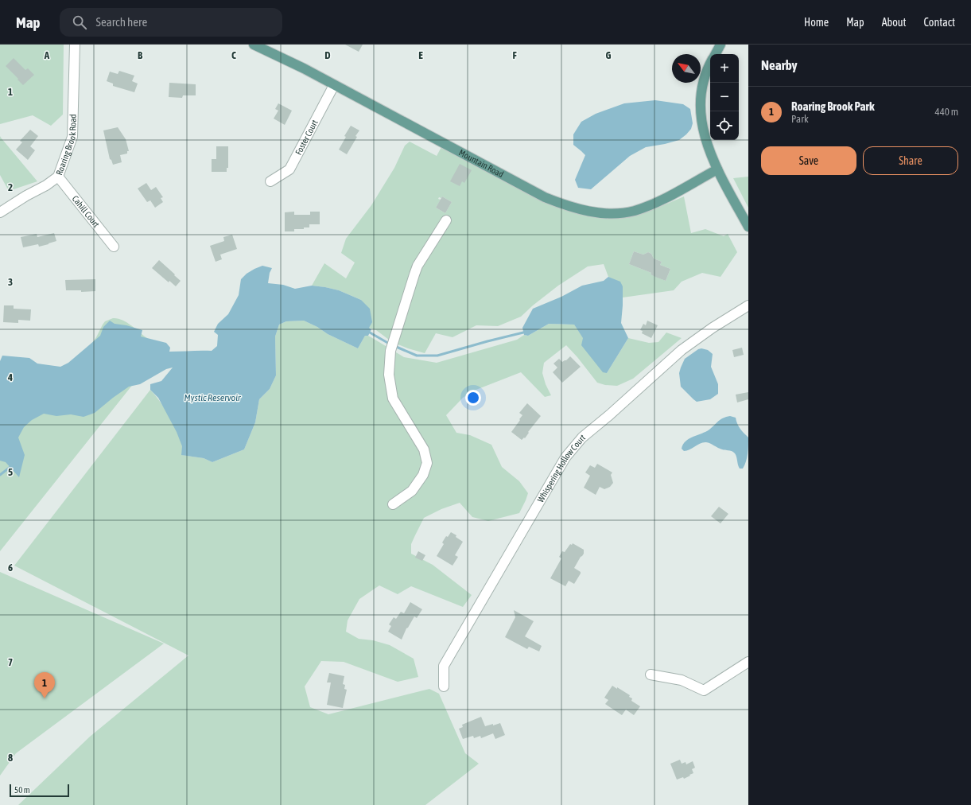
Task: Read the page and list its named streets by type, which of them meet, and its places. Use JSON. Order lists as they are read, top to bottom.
{
  "streets": {
    "main road": ["Mountain Road"],
    "street": [
      "Foster Court",
      "Roaring Brook Road",
      "Cahill Court",
      "Whispering Hollow Court"
    ]
  },
  "crossings": [
    ["Foster Court", "Mountain Road"],
    ["Roaring Brook Road", "Cahill Court"]
  ],
  "water": ["Mystic Reservoir"],
  "scale_bar": "50 m",
  "north": "top left",
  "page": {
    "header": "Map",
    "search": "Search here",
    "nav": [
      "Home",
      "Map",
      "About",
      "Contact"
    ],
    "heading": "Nearby",
    "map_buttons": ["+", "−"],
    "list": [
      {
        "mark": "1",
        "name": "Roaring Brook Park",
        "note": "Park",
        "value": "440 m"
      }
    ],
    "buttons": ["Save", "Share"],
    "pins": "1",
    "scale": "50 m"
  },
  "grid": {
    "columns": [
      "A",
      "B",
      "C",
      "D",
      "E",
      "F",
      "G"
    ],
    "rows": [
      "1",
      "2",
      "3",
      "4",
      "5",
      "6",
      "7",
      "8"
    ]
  }
}
